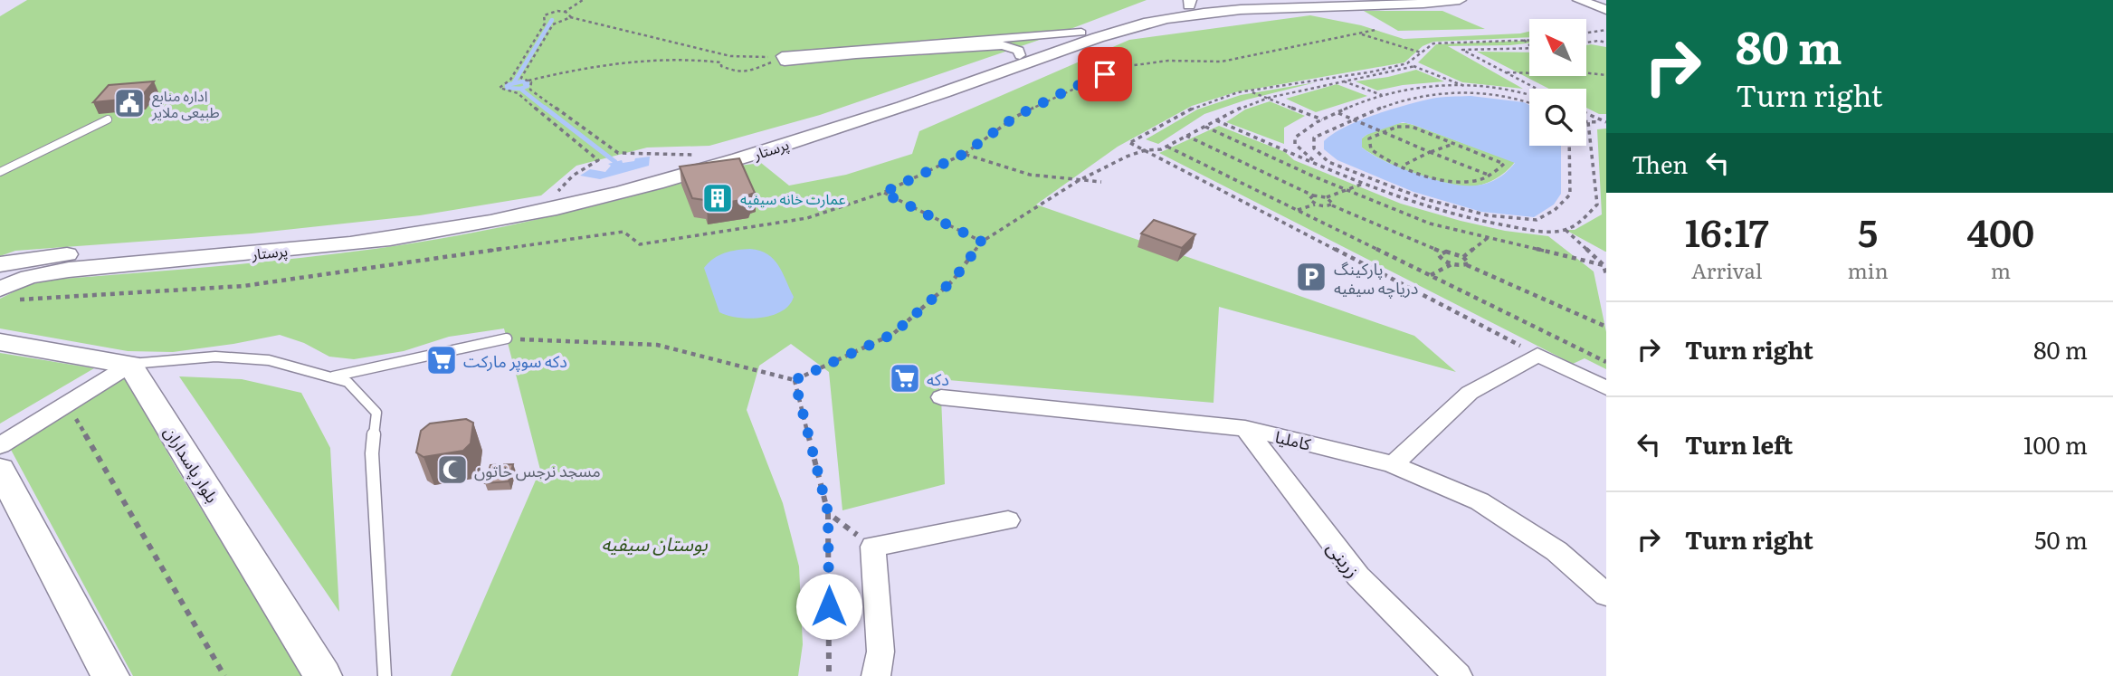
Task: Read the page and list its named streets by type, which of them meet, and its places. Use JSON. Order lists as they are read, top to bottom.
{
  "streets": {
    "main road": ["پرستار", "بلوار پاسداران"],
    "street": ["کاملیا", "زرینی"]
  },
  "crossings": [
    ["کاملیا", "زرینی"]
  ],
  "parks": ["بوستان سیفیه"],
  "places": {
    "public building": ["اداره منابع طبیعی ملایر"],
    "building": ["عمارت خانه سیفیه"],
    "parking": ["پارکینگ دریاچه سیفیه"],
    "supermarket": ["دکه سوپر مارکت", "دکه"],
    "mosque": ["مسجد نرجس خاتون"]
  },
  "north": "top left",
  "page": {
    "turn": ["80 m", "Turn right"],
    "then": "Then",
    "eta": [
      "16:17",
      "Arrival",
      "5",
      "min",
      "400",
      "m"
    ],
    "list": [
      {
        "name": "Turn right",
        "value": "80 m"
      },
      {
        "name": "Turn left",
        "value": "100 m"
      },
      {
        "name": "Turn right",
        "value": "50 m"
      }
    ]
  }
}
